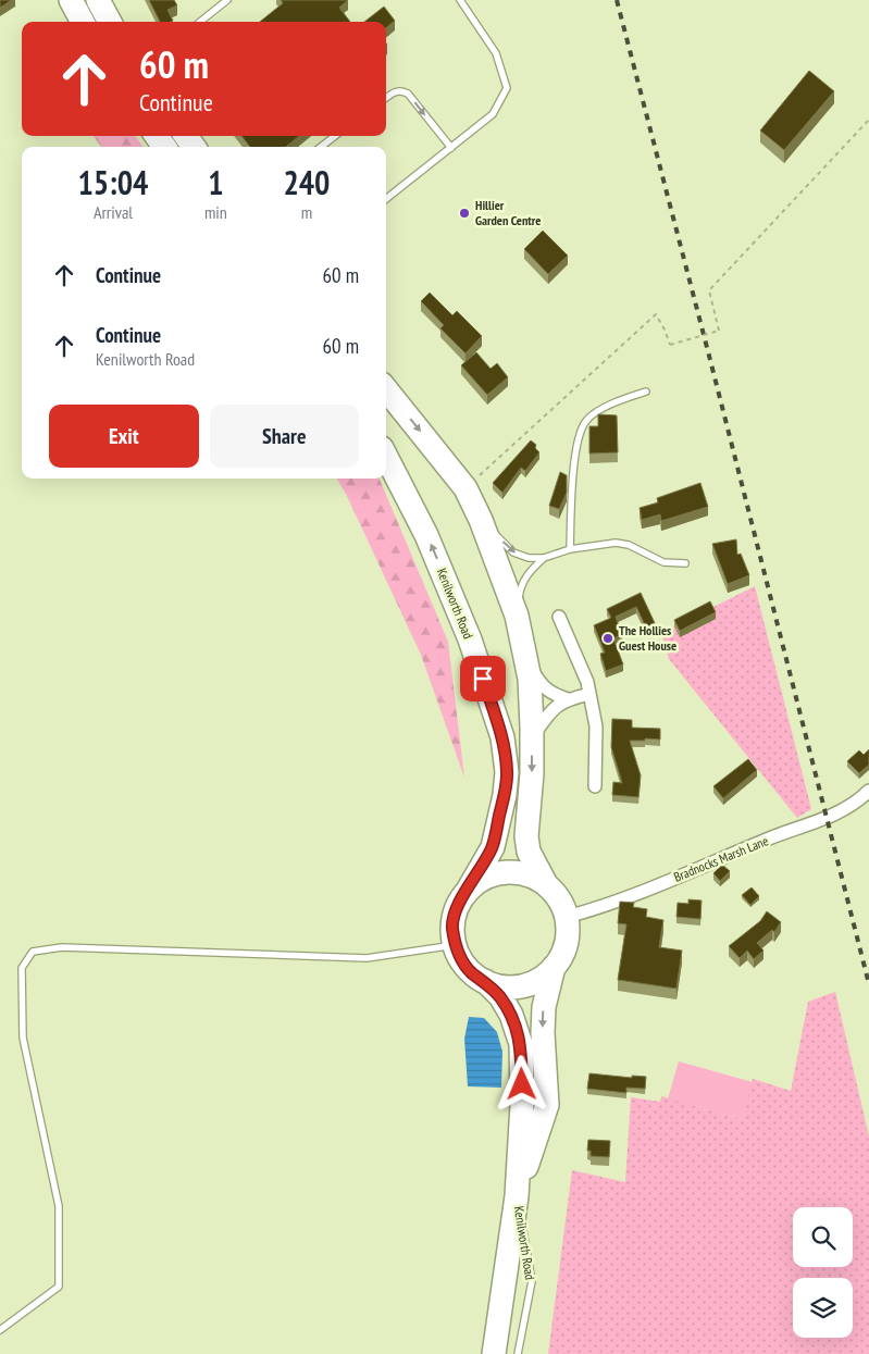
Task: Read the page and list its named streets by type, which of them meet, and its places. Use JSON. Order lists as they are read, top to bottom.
{
  "streets": {
    "highway": ["Kenilworth Road"],
    "street": ["Bradnocks Marsh Lane"]
  },
  "crossings": [
    ["Kenilworth Road", "Bradnocks Marsh Lane"]
  ],
  "places": ["Hillier Garden Centre", "The Hollies Guest House"],
  "page": {
    "turn": ["60 m", "Continue"],
    "eta": [
      "15:04",
      "Arrival",
      "1",
      "min",
      "240",
      "m"
    ],
    "list": [
      {
        "name": "Continue",
        "value": "60 m"
      },
      {
        "name": "Continue",
        "note": "Kenilworth Road",
        "value": "60 m"
      }
    ],
    "buttons": ["Exit", "Share"]
  }
}
